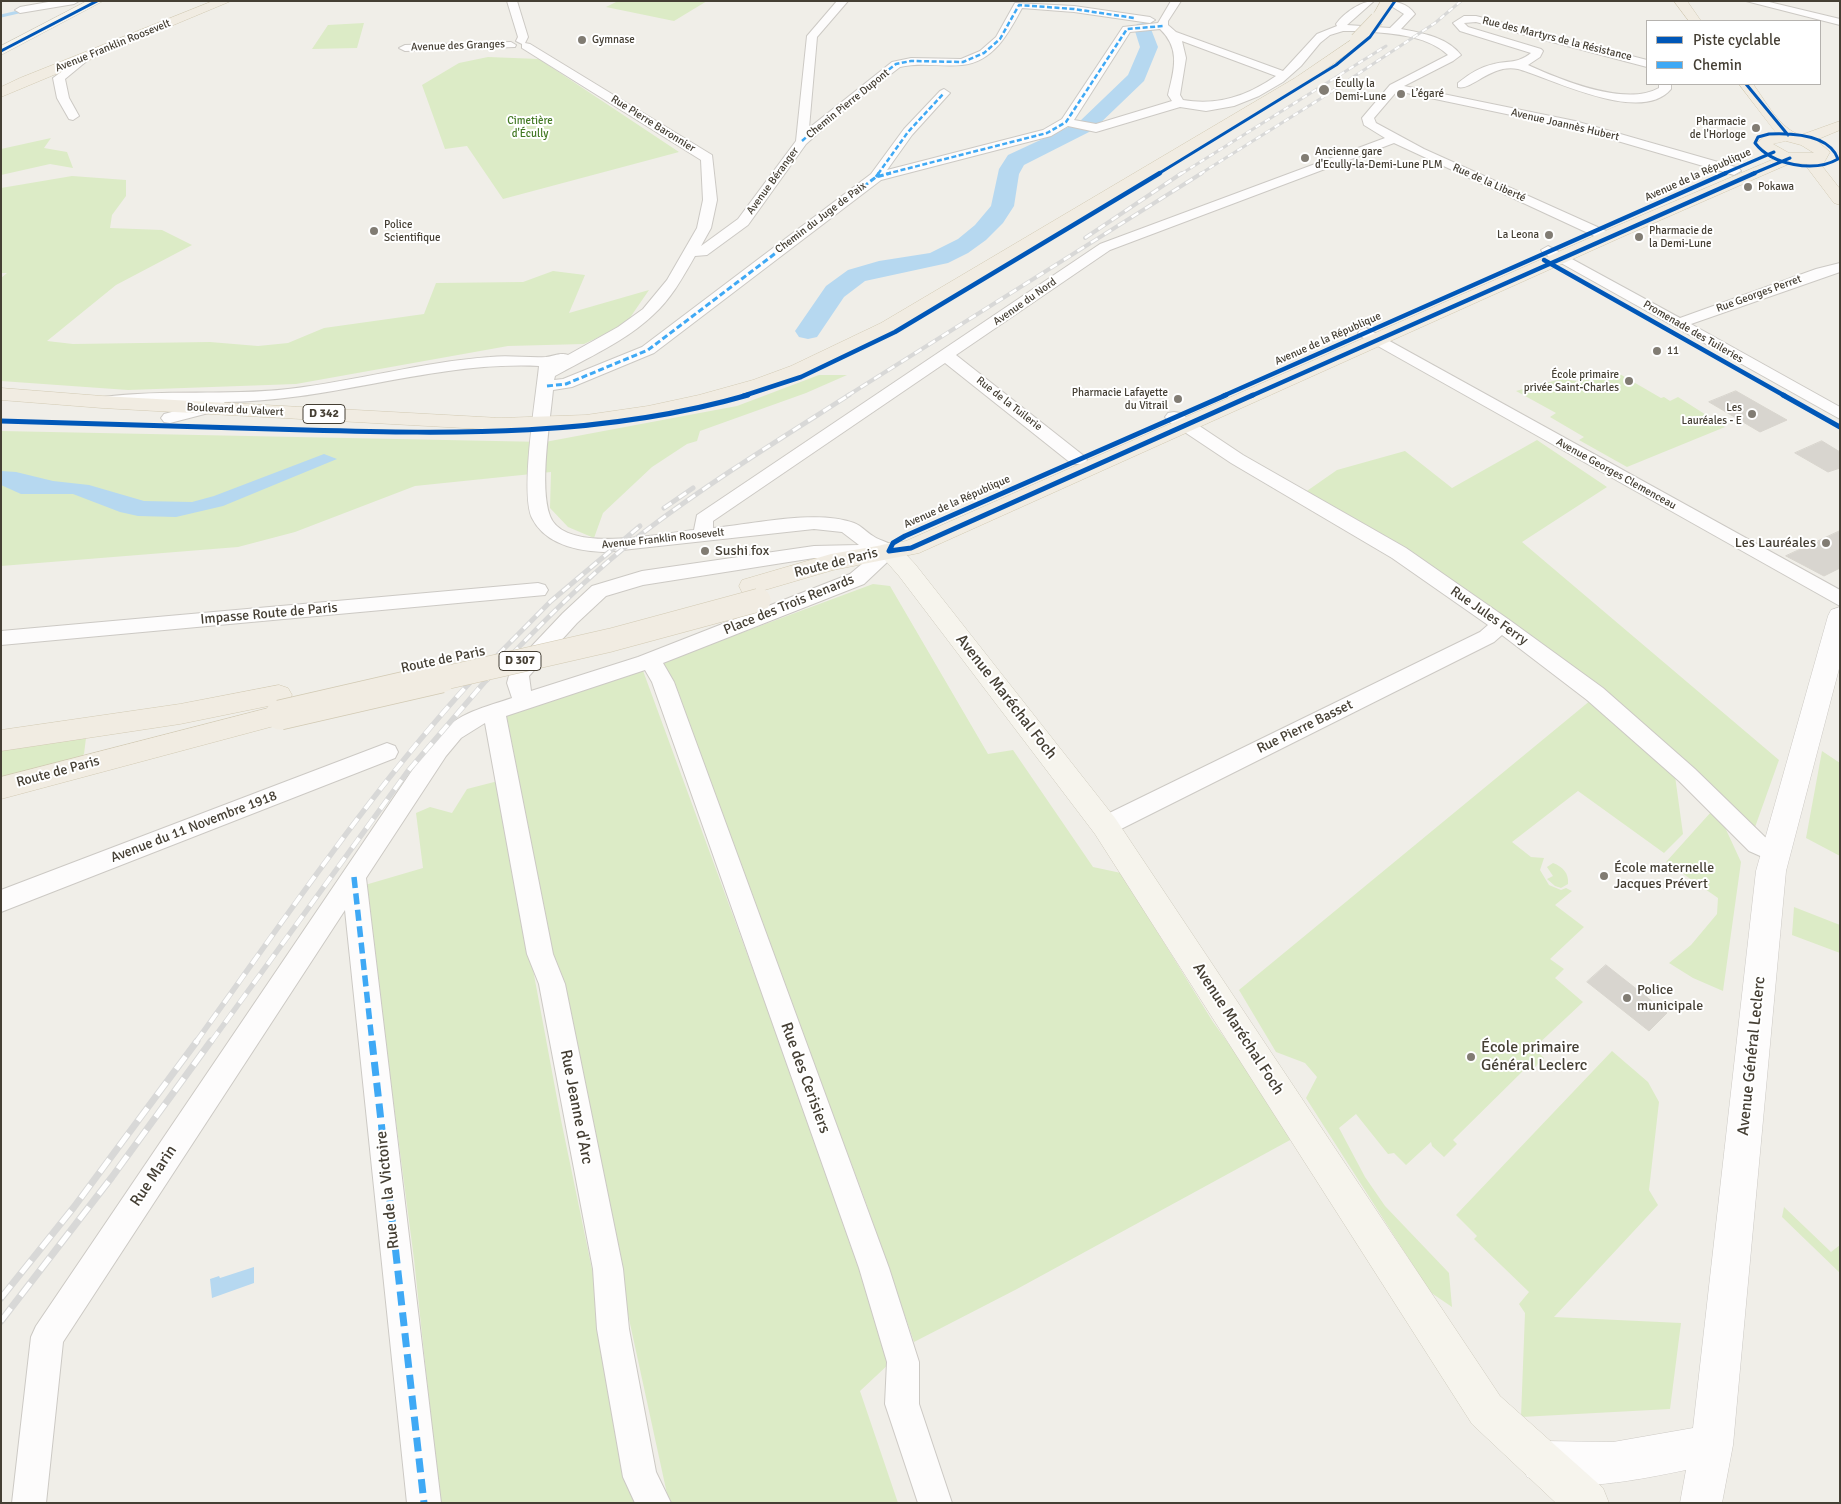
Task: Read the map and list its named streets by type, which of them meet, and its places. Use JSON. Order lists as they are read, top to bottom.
{
  "streets": {
    "main road": [
      "Avenue Franklin Roosevelt",
      "Avenue de la République",
      "Boulevard du Valvert",
      "D 342",
      "Route de Paris",
      "D 307",
      "Avenue Maréchal Foch"
    ],
    "street": [
      "Rue des Martyrs de la Résistance",
      "Avenue des Granges",
      "Chemin Pierre Dupont",
      "Rue Pierre Baronnier",
      "Avenue Joannès Hubert",
      "Avenue Béranger",
      "Rue de la Liberté",
      "Chemin du Juge de Paix",
      "Rue Georges Perret",
      "Avenue du Nord",
      "Promenade des Tuileries",
      "Rue de la Tuilerie",
      "Avenue Georges Clemenceau",
      "Place des Trois Renards",
      "Impasse Route de Paris",
      "Rue Jules Ferry",
      "Rue Pierre Basset",
      "Avenue du 11 Novembre 1918",
      "Avenue Général Leclerc",
      "Rue des Cerisiers",
      "Rue Jeanne d'Arc",
      "Rue Marin",
      "Rue de la Victoire"
    ]
  },
  "crossings": [
    ["Avenue Franklin Roosevelt", "Rue Pierre Baronnier"],
    ["Avenue Franklin Roosevelt", "Avenue de la République"],
    ["Avenue Franklin Roosevelt", "Chemin du Juge de Paix"],
    ["Avenue Franklin Roosevelt", "Avenue du Nord"],
    ["Avenue Franklin Roosevelt", "Boulevard du Valvert"],
    ["Avenue Franklin Roosevelt", "Route de Paris"],
    ["Avenue Franklin Roosevelt", "Place des Trois Renards"],
    ["Avenue Franklin Roosevelt", "Avenue Maréchal Foch"],
    ["Avenue des Granges", "Rue Pierre Baronnier"],
    ["Chemin Pierre Dupont", "Avenue Béranger"],
    ["Chemin Pierre Dupont", "Chemin du Juge de Paix"],
    ["Rue Pierre Baronnier", "Avenue Béranger"],
    ["Rue Pierre Baronnier", "Chemin du Juge de Paix"],
    ["Avenue Joannès Hubert", "Avenue de la République"],
    ["Avenue Joannès Hubert", "Rue de la Liberté"],
    ["Avenue de la République", "Rue de la Liberté"],
    ["Avenue de la République", "Promenade des Tuileries"],
    ["Avenue de la République", "Rue de la Tuilerie"],
    ["Avenue de la République", "Avenue Georges Clemenceau"],
    ["Avenue de la République", "Route de Paris"],
    ["Avenue de la République", "Place des Trois Renards"],
    ["Avenue de la République", "Rue Jules Ferry"],
    ["Avenue de la République", "Avenue Maréchal Foch"],
    ["Rue de la Liberté", "Avenue du Nord"],
    ["Rue Georges Perret", "Promenade des Tuileries"],
    ["Avenue du Nord", "Rue de la Tuilerie"],
    ["Route de Paris", "Place des Trois Renards"],
    ["Route de Paris", "Avenue Maréchal Foch"],
    ["Place des Trois Renards", "Avenue Maréchal Foch"],
    ["Place des Trois Renards", "Rue des Cerisiers"],
    ["Rue Jules Ferry", "Rue Pierre Basset"],
    ["Rue Jules Ferry", "Avenue Général Leclerc"],
    ["Avenue Maréchal Foch", "Rue Pierre Basset"],
    ["Rue Jeanne d'Arc", "Rue Marin"],
    ["Rue Marin", "Rue de la Victoire"]
  ],
  "parks": ["Cimetière d'Écully"],
  "places": [
    "Gymnase",
    "Écully la Demi-Lune",
    "L’égaré",
    "Pharmacie de l'Horloge",
    "Ancienne gare d'Ecully-la-Demi-Lune PLM",
    "Pokawa",
    "Police Scientifique",
    "La Leona",
    "Pharmacie de la Demi-Lune",
    "11",
    "École primaire privée Saint-Charles",
    "Pharmacie Lafayette du Vitrail",
    "Les Lauréales - E",
    "Les Lauréales",
    "Sushi fox",
    "École maternelle Jacques Prévert",
    "Police municipale",
    "École primaire Général Leclerc"
  ],
  "legend": ["Piste cyclable", "Chemin"]
}
